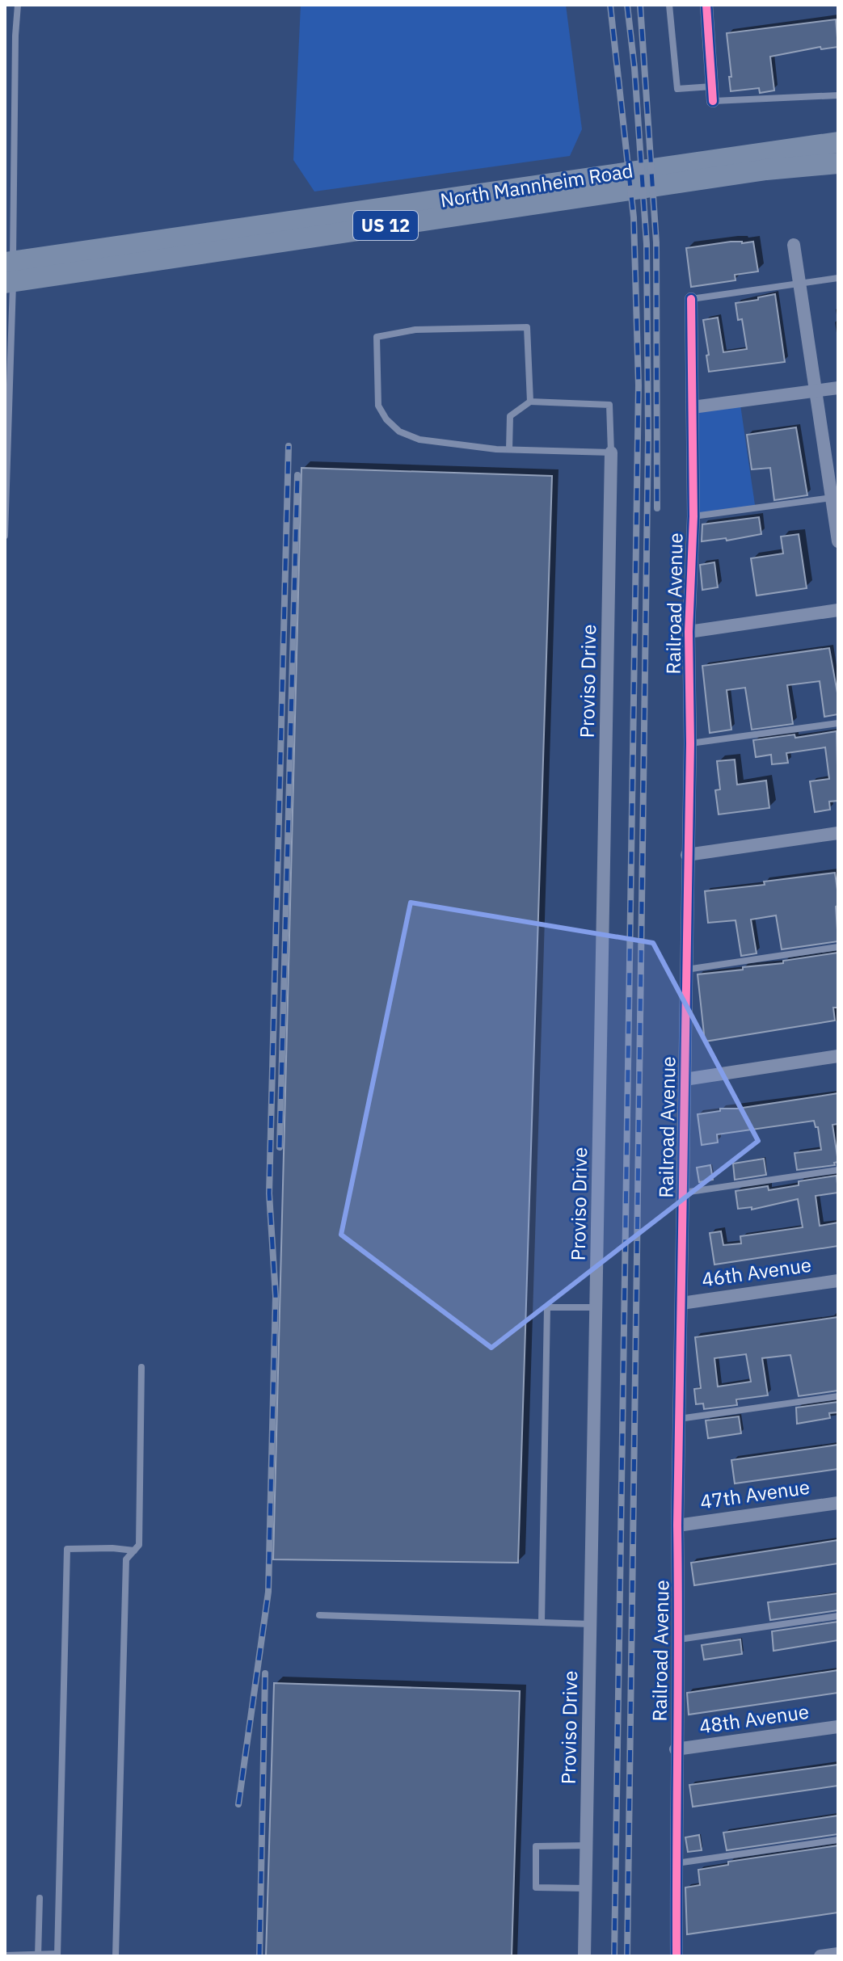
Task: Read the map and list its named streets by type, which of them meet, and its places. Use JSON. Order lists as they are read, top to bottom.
{
  "streets": {
    "main road": ["North Mannheim Road", "US 12"],
    "street": [
      "Railroad Avenue",
      "Proviso Drive",
      "46th Avenue",
      "47th Avenue",
      "48th Avenue"
    ]
  },
  "crossings": [
    ["Railroad Avenue", "46th Avenue"],
    ["Railroad Avenue", "47th Avenue"],
    ["Railroad Avenue", "48th Avenue"]
  ]
}
